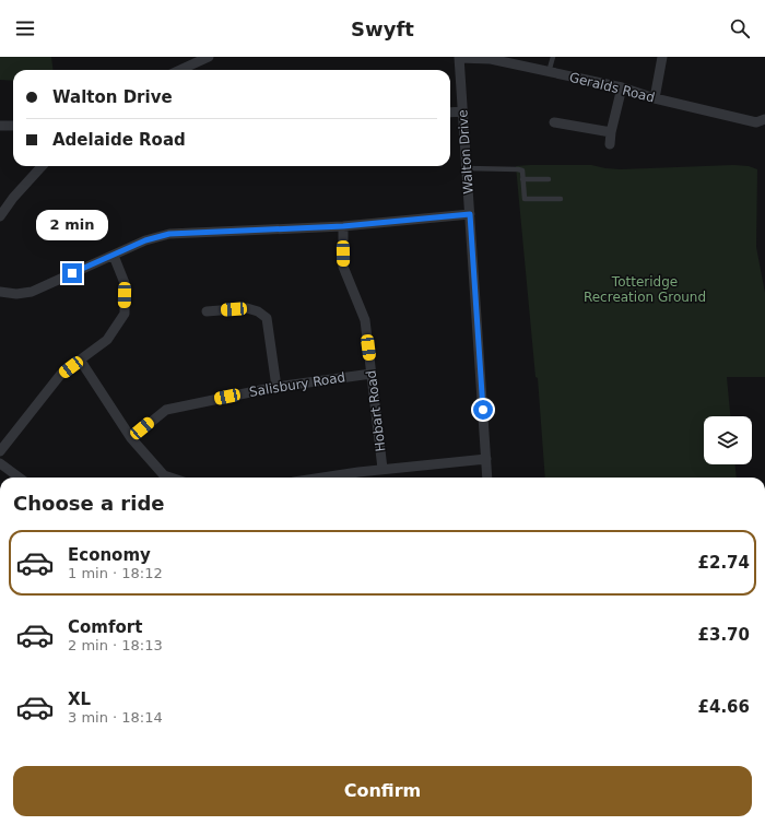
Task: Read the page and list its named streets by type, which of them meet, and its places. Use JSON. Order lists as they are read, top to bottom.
{
  "streets": {
    "street": [
      "Geralds Road",
      "Walton Drive",
      "Salisbury Road",
      "Hobart Road"
    ]
  },
  "crossings": [
    ["Geralds Road", "Walton Drive"],
    ["Salisbury Road", "Hobart Road"]
  ],
  "parks": ["Totteridge Recreation Ground"],
  "page": {
    "header": "Swyft",
    "banner": ["Walton Drive", "Adelaide Road"],
    "bubble": "2 min",
    "heading": "Choose a ride",
    "list": [
      {
        "name": "Economy",
        "note": "1 min · 18:12",
        "value": "£2.74"
      },
      {
        "name": "Comfort",
        "note": "2 min · 18:13",
        "value": "£3.70"
      },
      {
        "name": "XL",
        "note": "3 min · 18:14",
        "value": "£4.66"
      }
    ],
    "buttons": "Confirm"
  }
}
